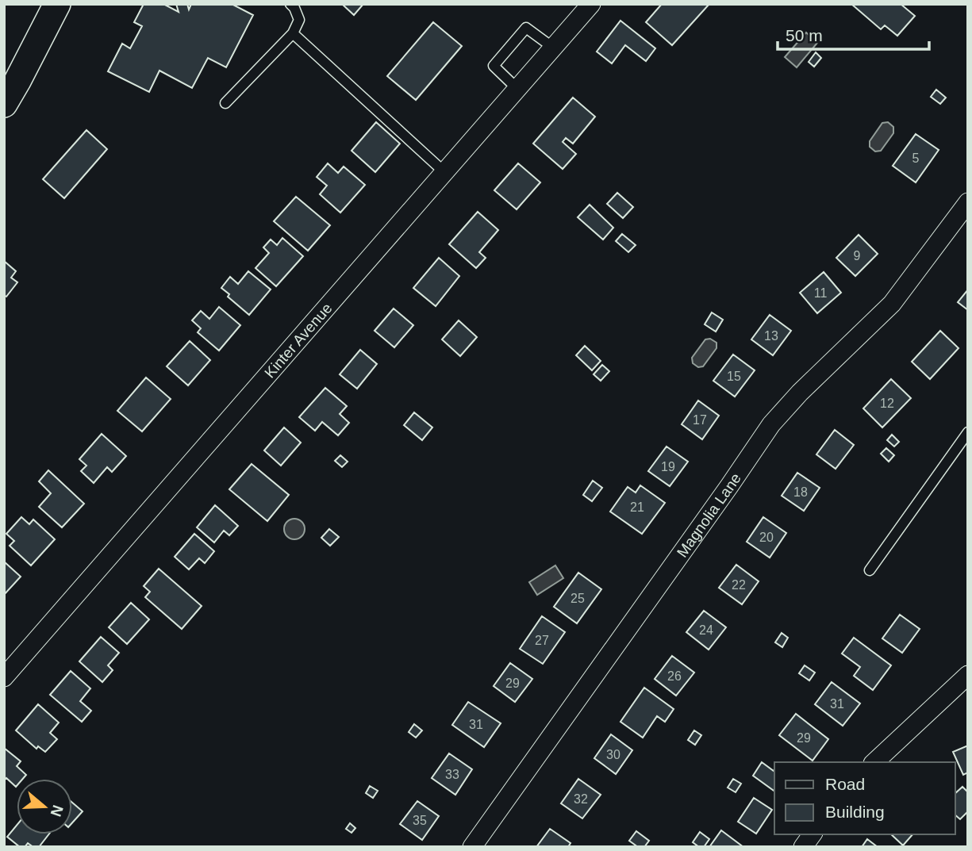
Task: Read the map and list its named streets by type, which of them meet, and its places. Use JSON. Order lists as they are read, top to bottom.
{
  "streets": {
    "street": ["Kinter Avenue", "Magnolia Lane"]
  },
  "house_numbers": [
    "5",
    "9",
    "11",
    "13",
    "15",
    "12",
    "17",
    "19",
    "18",
    "21",
    "20",
    "22",
    "25",
    "24",
    "27",
    "26",
    "29",
    "31",
    "31",
    "29",
    "30",
    "33",
    "32",
    "35"
  ],
  "legend": ["Road", "Building"],
  "scale_bar": "50 m",
  "north": "right"
}
